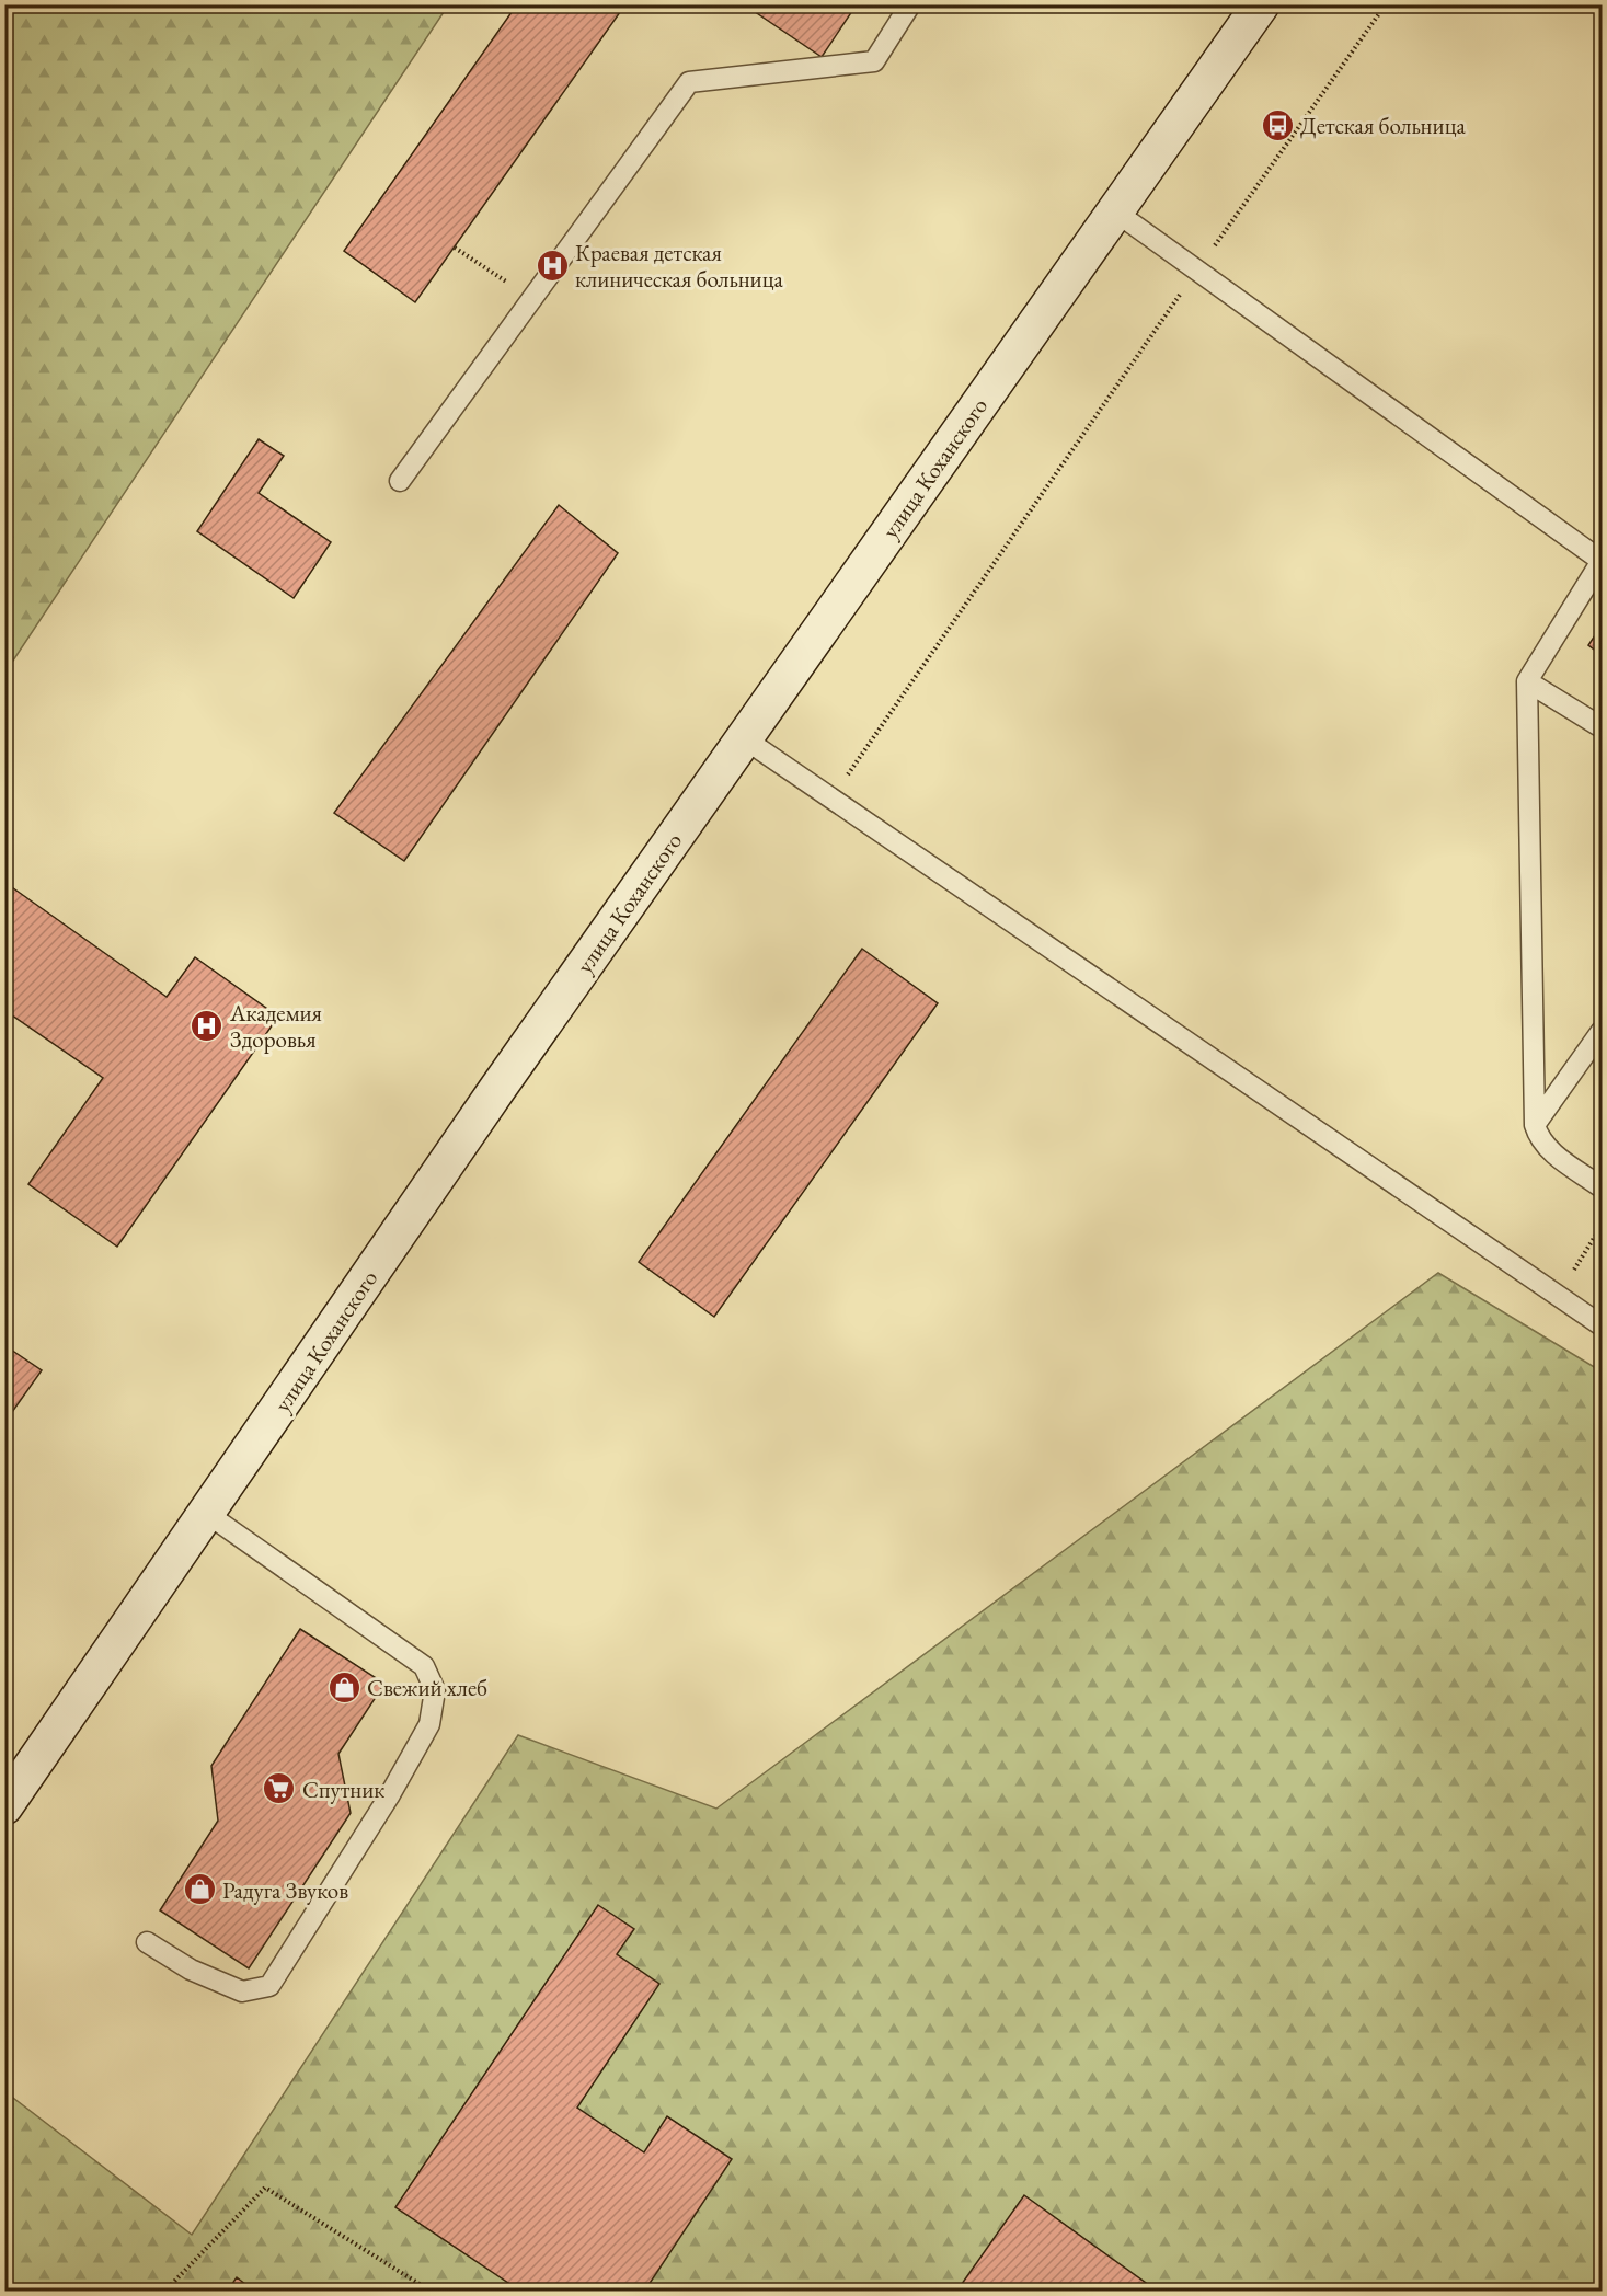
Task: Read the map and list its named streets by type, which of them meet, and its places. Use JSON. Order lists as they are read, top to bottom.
{
  "streets": {
    "street": ["улица Коханского"]
  },
  "places": {
    "bus stop": ["Детская больница"],
    "hospital": ["Краевая детская клиническая больница", "Академия Здоровья"],
    "shop": ["Свежий хлеб", "Радуга Звуков"],
    "supermarket": ["Спутник"]
  }
}
